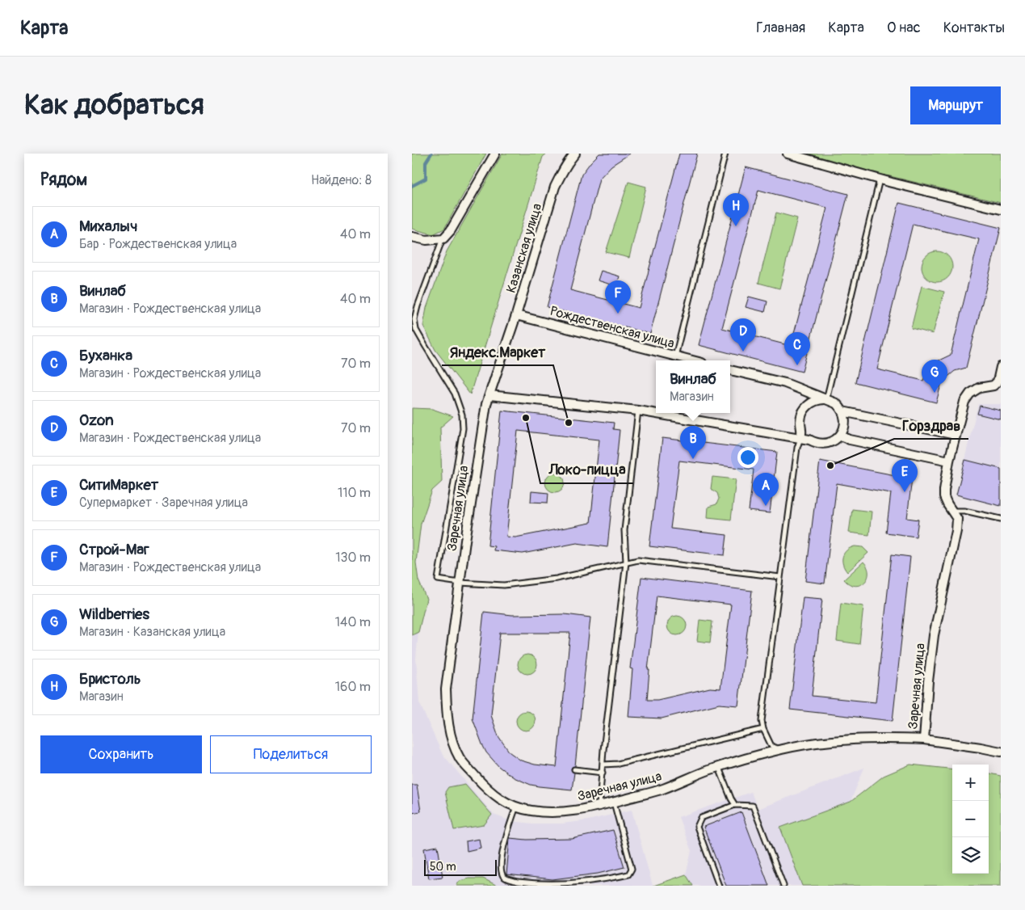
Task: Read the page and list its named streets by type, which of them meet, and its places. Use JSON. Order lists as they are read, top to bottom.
{
  "streets": {
    "street": ["Казанская улица", "Рождественская улица", "Заречная улица"]
  },
  "crossings": [
    ["Казанская улица", "Рождественская улица"],
    ["Казанская улица", "Заречная улица"]
  ],
  "places": ["Локо-пицца", "Яндекс.Маркет", "Горздрав"],
  "scale_bar": "50 m",
  "page": {
    "header": "Карта",
    "nav": [
      "Главная",
      "Карта",
      "О нас",
      "Контакты"
    ],
    "buttons": [
      "Маршрут",
      ["Сохранить", "Поделиться"]
    ],
    "title": "Как добраться",
    "heading": ["Рядом", "Найдено: 8"],
    "pins": [
      "H",
      "F",
      "D",
      "C",
      "G",
      "B",
      "E",
      "A"
    ],
    "list": [
      {
        "mark": "A",
        "name": "Михалыч",
        "note": "Бар · Рождественская улица",
        "value": "40 m"
      },
      {
        "mark": "B",
        "name": "Винлаб",
        "note": "Магазин · Рождественская улица",
        "value": "40 m"
      },
      {
        "mark": "C",
        "name": "Буханка",
        "note": "Магазин · Рождественская улица",
        "value": "70 m"
      },
      {
        "mark": "D",
        "name": "Ozon",
        "note": "Магазин · Рождественская улица",
        "value": "70 m"
      },
      {
        "mark": "E",
        "name": "СитиМаркет",
        "note": "Супермаркет · Заречная улица",
        "value": "110 m"
      },
      {
        "mark": "F",
        "name": "Строй-Маг",
        "note": "Магазин · Рождественская улица",
        "value": "130 m"
      },
      {
        "mark": "G",
        "name": "Wildberries",
        "note": "Магазин · Казанская улица",
        "value": "140 m"
      },
      {
        "mark": "H",
        "name": "Бристоль",
        "note": "Магазин",
        "value": "160 m"
      }
    ],
    "popup": ["Винлаб", "Магазин"],
    "map_buttons": ["+", "−"],
    "scale": "50 m"
  }
}
